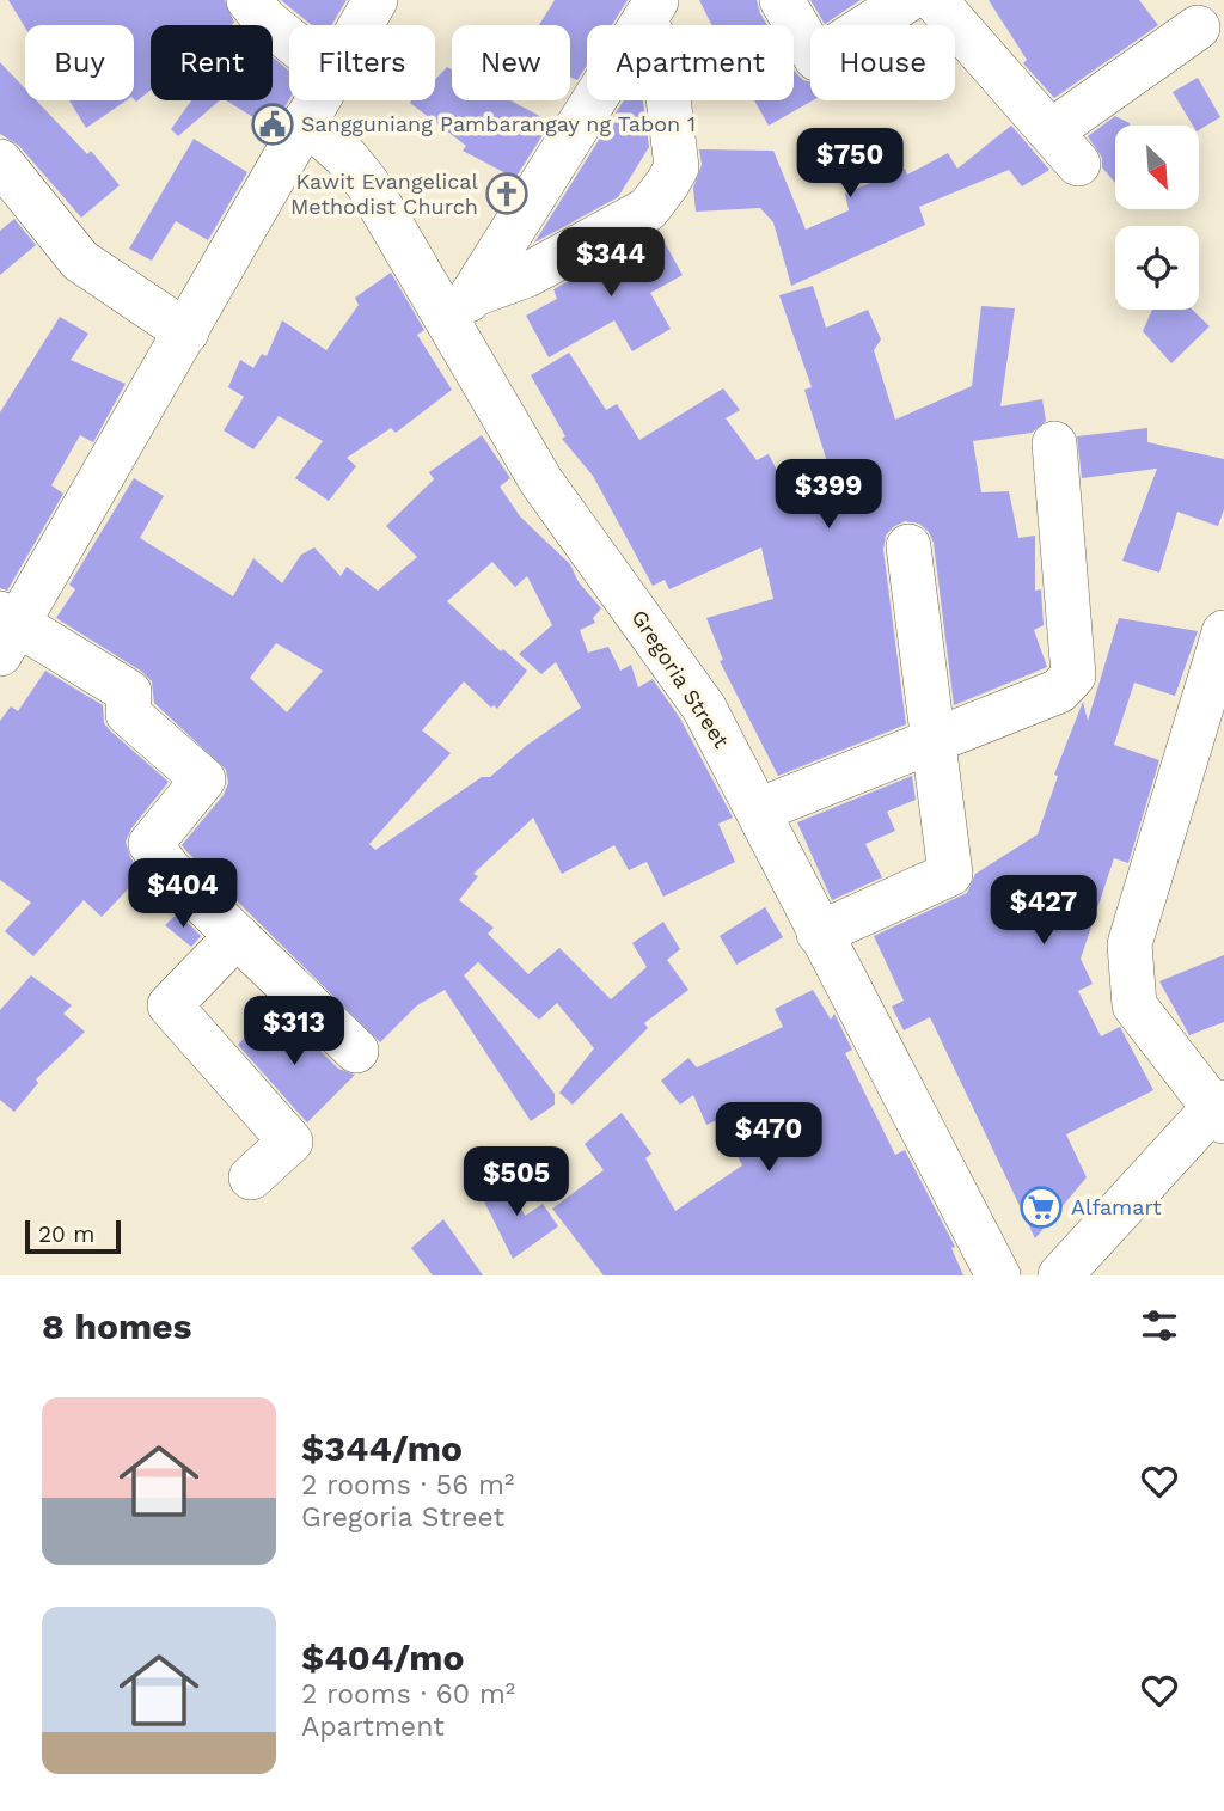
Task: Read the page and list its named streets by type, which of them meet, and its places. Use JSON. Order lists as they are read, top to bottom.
{
  "streets": {
    "street": ["Gregoria Street"]
  },
  "places": {
    "public building": ["Sangguniang Pambarangay ng Tabon 1"],
    "church": ["Kawit Evangelical Methodist Church"],
    "supermarket": ["Alfamart"]
  },
  "scale_bar": "20 m",
  "north": "bottom right",
  "page": {
    "chip": [
      "Buy",
      "Rent",
      "Filters",
      "New",
      "Apartment",
      "House"
    ],
    "price": [
      "$750",
      "$344",
      "$399",
      "$404",
      "$427",
      "$313",
      "$470",
      "$505"
    ],
    "scale": "20 m",
    "heading": "8 homes",
    "list": [
      {
        "name": "$344/mo",
        "note": "2 rooms · 56 m² · Gregoria Street"
      },
      {
        "name": "$404/mo",
        "note": "2 rooms · 60 m² · Apartment"
      }
    ]
  }
}
